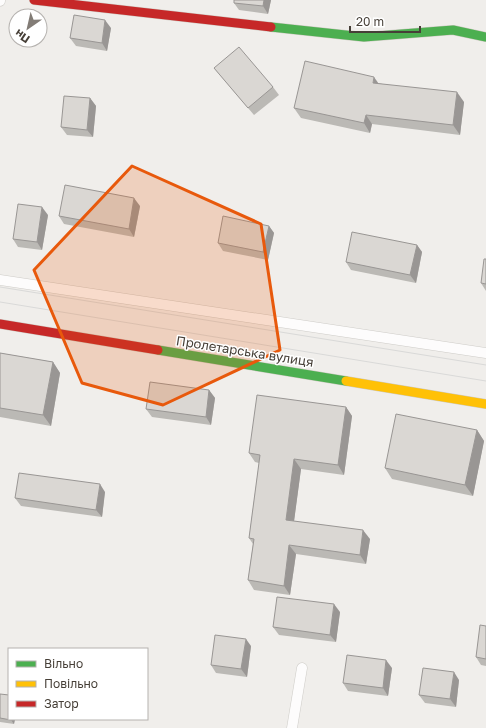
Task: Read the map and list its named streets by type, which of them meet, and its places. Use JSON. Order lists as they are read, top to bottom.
{
  "streets": {
    "street": ["Пролетарська вулиця"]
  },
  "legend": ["Вільно", "Повільно", "Затор"],
  "scale_bar": "20 m",
  "north": "bottom left"
}
